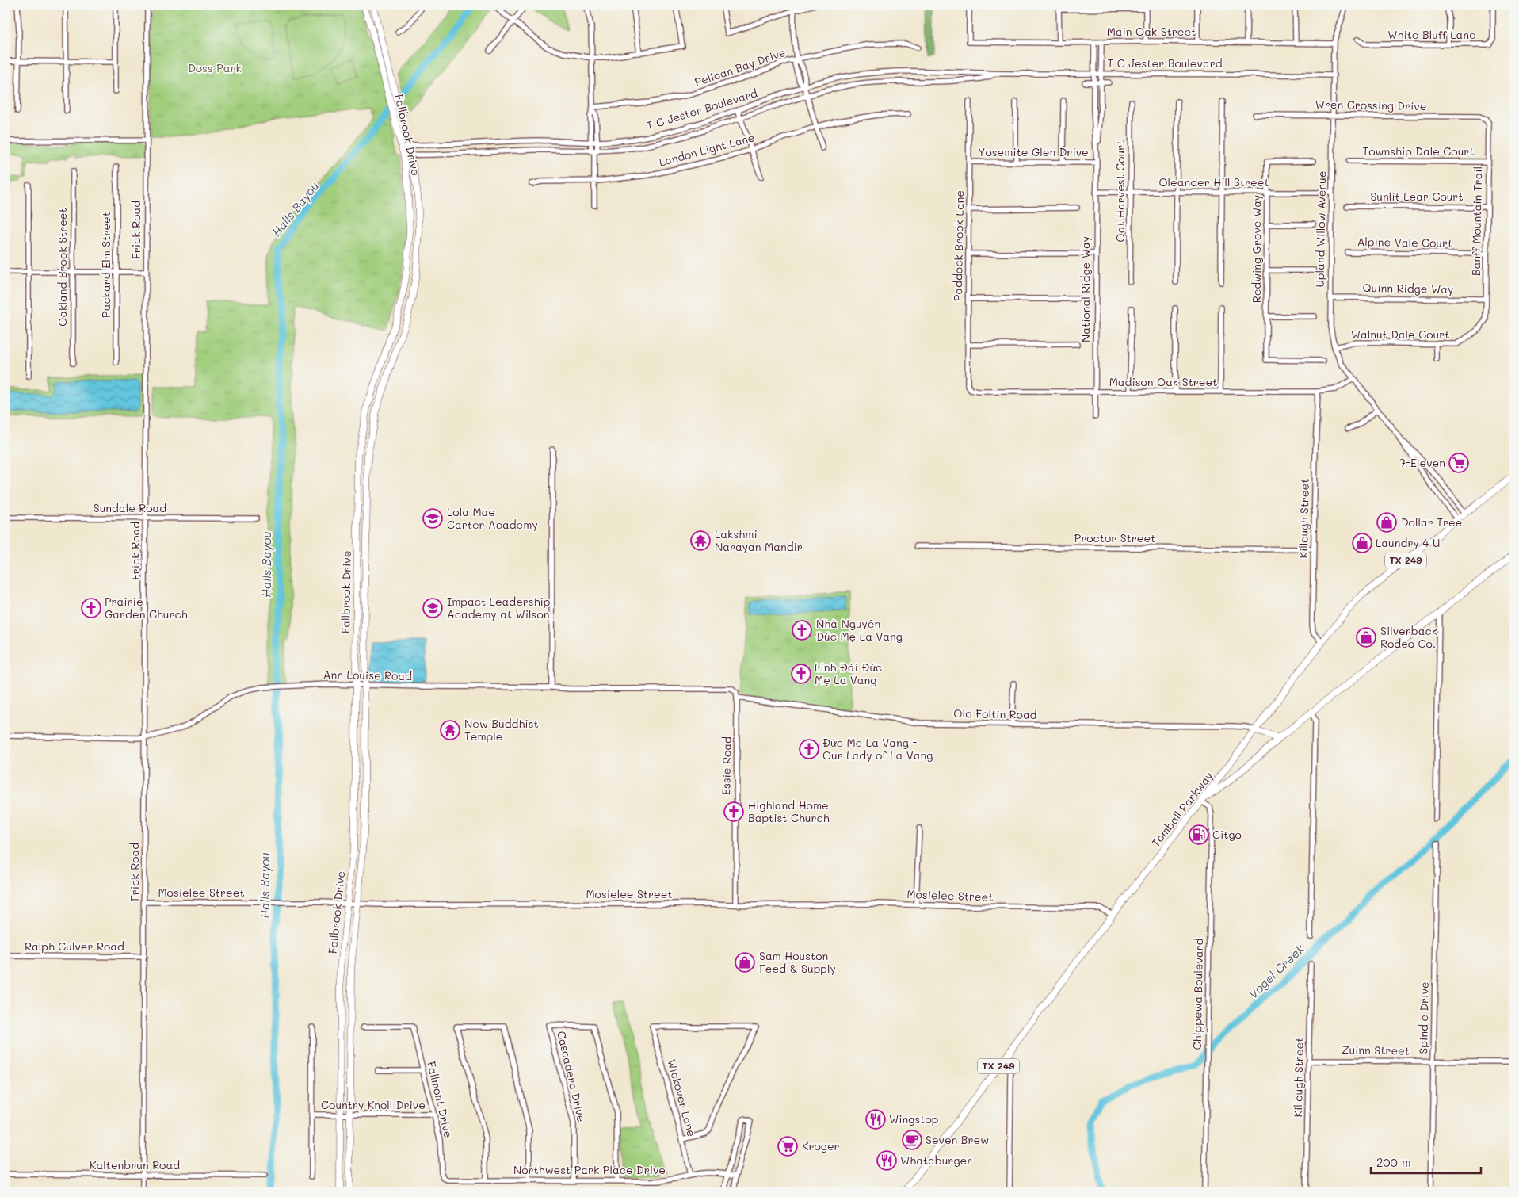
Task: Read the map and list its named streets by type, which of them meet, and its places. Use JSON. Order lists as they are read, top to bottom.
{
  "streets": {
    "main road": ["Fallbrook Drive", "TX 249", "Tomball Parkway"],
    "street": [
      "Main Oak Street",
      "White Bluff Lane",
      "T C Jester Boulevard",
      "Pelican Bay Drive",
      "Wren Crossing Drive",
      "Landon Light Lane",
      "Township Dale Court",
      "Yosemite Glen Drive",
      "Oleander Hill Street",
      "Oat Harvest Court",
      "Sunlit Lear Court",
      "Banff Mountain Trail",
      "Upland Willow Avenue",
      "Frick Road",
      "Alpine Vale Court",
      "Paddock Brook Lane",
      "Redwing Grove Way",
      "Packard Elm Street",
      "Oakland Brook Street",
      "Quinn Ridge Way",
      "National Ridge Way",
      "Walnut Dale Court",
      "Madison Oak Street",
      "Sundale Road",
      "Killough Street",
      "Proctor Street",
      "Ann Louise Road",
      "Old Foltin Road",
      "Essie Road",
      "Mosielee Street",
      "Ralph Culver Road",
      "Chippewa Boulevard",
      "Spindle Drive",
      "Zuinn Street",
      "Cascadera Drive",
      "Wickover Lane",
      "Fallmont Drive",
      "Country Knoll Drive",
      "Kaltenbrun Road",
      "Northwest Park Place Drive"
    ]
  },
  "crossings": [
    ["Main Oak Street", "Upland Willow Avenue"],
    ["Main Oak Street", "National Ridge Way"],
    ["T C Jester Boulevard", "Fallbrook Drive"],
    ["T C Jester Boulevard", "Upland Willow Avenue"],
    ["T C Jester Boulevard", "National Ridge Way"],
    ["Wren Crossing Drive", "Banff Mountain Trail"],
    ["Wren Crossing Drive", "Upland Willow Avenue"],
    ["Fallbrook Drive", "Ann Louise Road"],
    ["Fallbrook Drive", "Mosielee Street"],
    ["Fallbrook Drive", "Country Knoll Drive"],
    ["Township Dale Court", "Banff Mountain Trail"],
    ["Yosemite Glen Drive", "Paddock Brook Lane"],
    ["Yosemite Glen Drive", "National Ridge Way"],
    ["Oleander Hill Street", "Oat Harvest Court"],
    ["Oleander Hill Street", "Upland Willow Avenue"],
    ["Oleander Hill Street", "Redwing Grove Way"],
    ["Oleander Hill Street", "National Ridge Way"],
    ["Sunlit Lear Court", "Banff Mountain Trail"],
    ["Banff Mountain Trail", "Alpine Vale Court"],
    ["Banff Mountain Trail", "Quinn Ridge Way"],
    ["Banff Mountain Trail", "Walnut Dale Court"],
    ["Upland Willow Avenue", "Quinn Ridge Way"],
    ["Upland Willow Avenue", "Walnut Dale Court"],
    ["Upland Willow Avenue", "Madison Oak Street"],
    ["Upland Willow Avenue", "Tomball Parkway"],
    ["Frick Road", "Sundale Road"],
    ["Frick Road", "Ann Louise Road"],
    ["Frick Road", "Mosielee Street"],
    ["Frick Road", "Ralph Culver Road"],
    ["Frick Road", "Kaltenbrun Road"],
    ["Paddock Brook Lane", "Madison Oak Street"],
    ["National Ridge Way", "Madison Oak Street"],
    ["Madison Oak Street", "Killough Street"],
    ["Killough Street", "Proctor Street"],
    ["Killough Street", "Tomball Parkway"],
    ["Killough Street", "Zuinn Street"],
    ["Ann Louise Road", "Old Foltin Road"],
    ["Ann Louise Road", "Essie Road"],
    ["Old Foltin Road", "Essie Road"],
    ["Old Foltin Road", "Tomball Parkway"],
    ["Essie Road", "Mosielee Street"],
    ["Tomball Parkway", "Mosielee Street"],
    ["Tomball Parkway", "Chippewa Boulevard"],
    ["Spindle Drive", "Zuinn Street"],
    ["Cascadera Drive", "Northwest Park Place Drive"],
    ["Wickover Lane", "Northwest Park Place Drive"],
    ["Fallmont Drive", "Country Knoll Drive"],
    ["Fallmont Drive", "Northwest Park Place Drive"]
  ],
  "water": ["Halls Bayou", "Vogel Creek"],
  "parks": ["Doss Park"],
  "places": {
    "supermarket": ["7-Eleven", "Kroger"],
    "school or university": ["Lola Mae Carter Academy", "Impact Leadership Academy at Wilson"],
    "shop": [
      "Dollar Tree",
      "Laundry 4 U",
      "Silverback Rodeo Co.",
      "Sam Houston Feed & Supply"
    ],
    "temple": ["Lakshmi Narayan Mandir", "New Buddhist Temple"],
    "church": [
      "Prairie Garden Church",
      "Nhà Nguyện Đức Mẹ La Vang",
      "Linh Đài Đức Mẹ La Vang",
      "Đức Mẹ La Vang - Our Lady of La Vang",
      "Highland Home Baptist Church"
    ],
    "fuel station": ["Citgo"],
    "restaurant": ["Wingstop", "Whataburger"],
    "cafe": ["Seven Brew"]
  },
  "scale_bar": "200 m"
}
